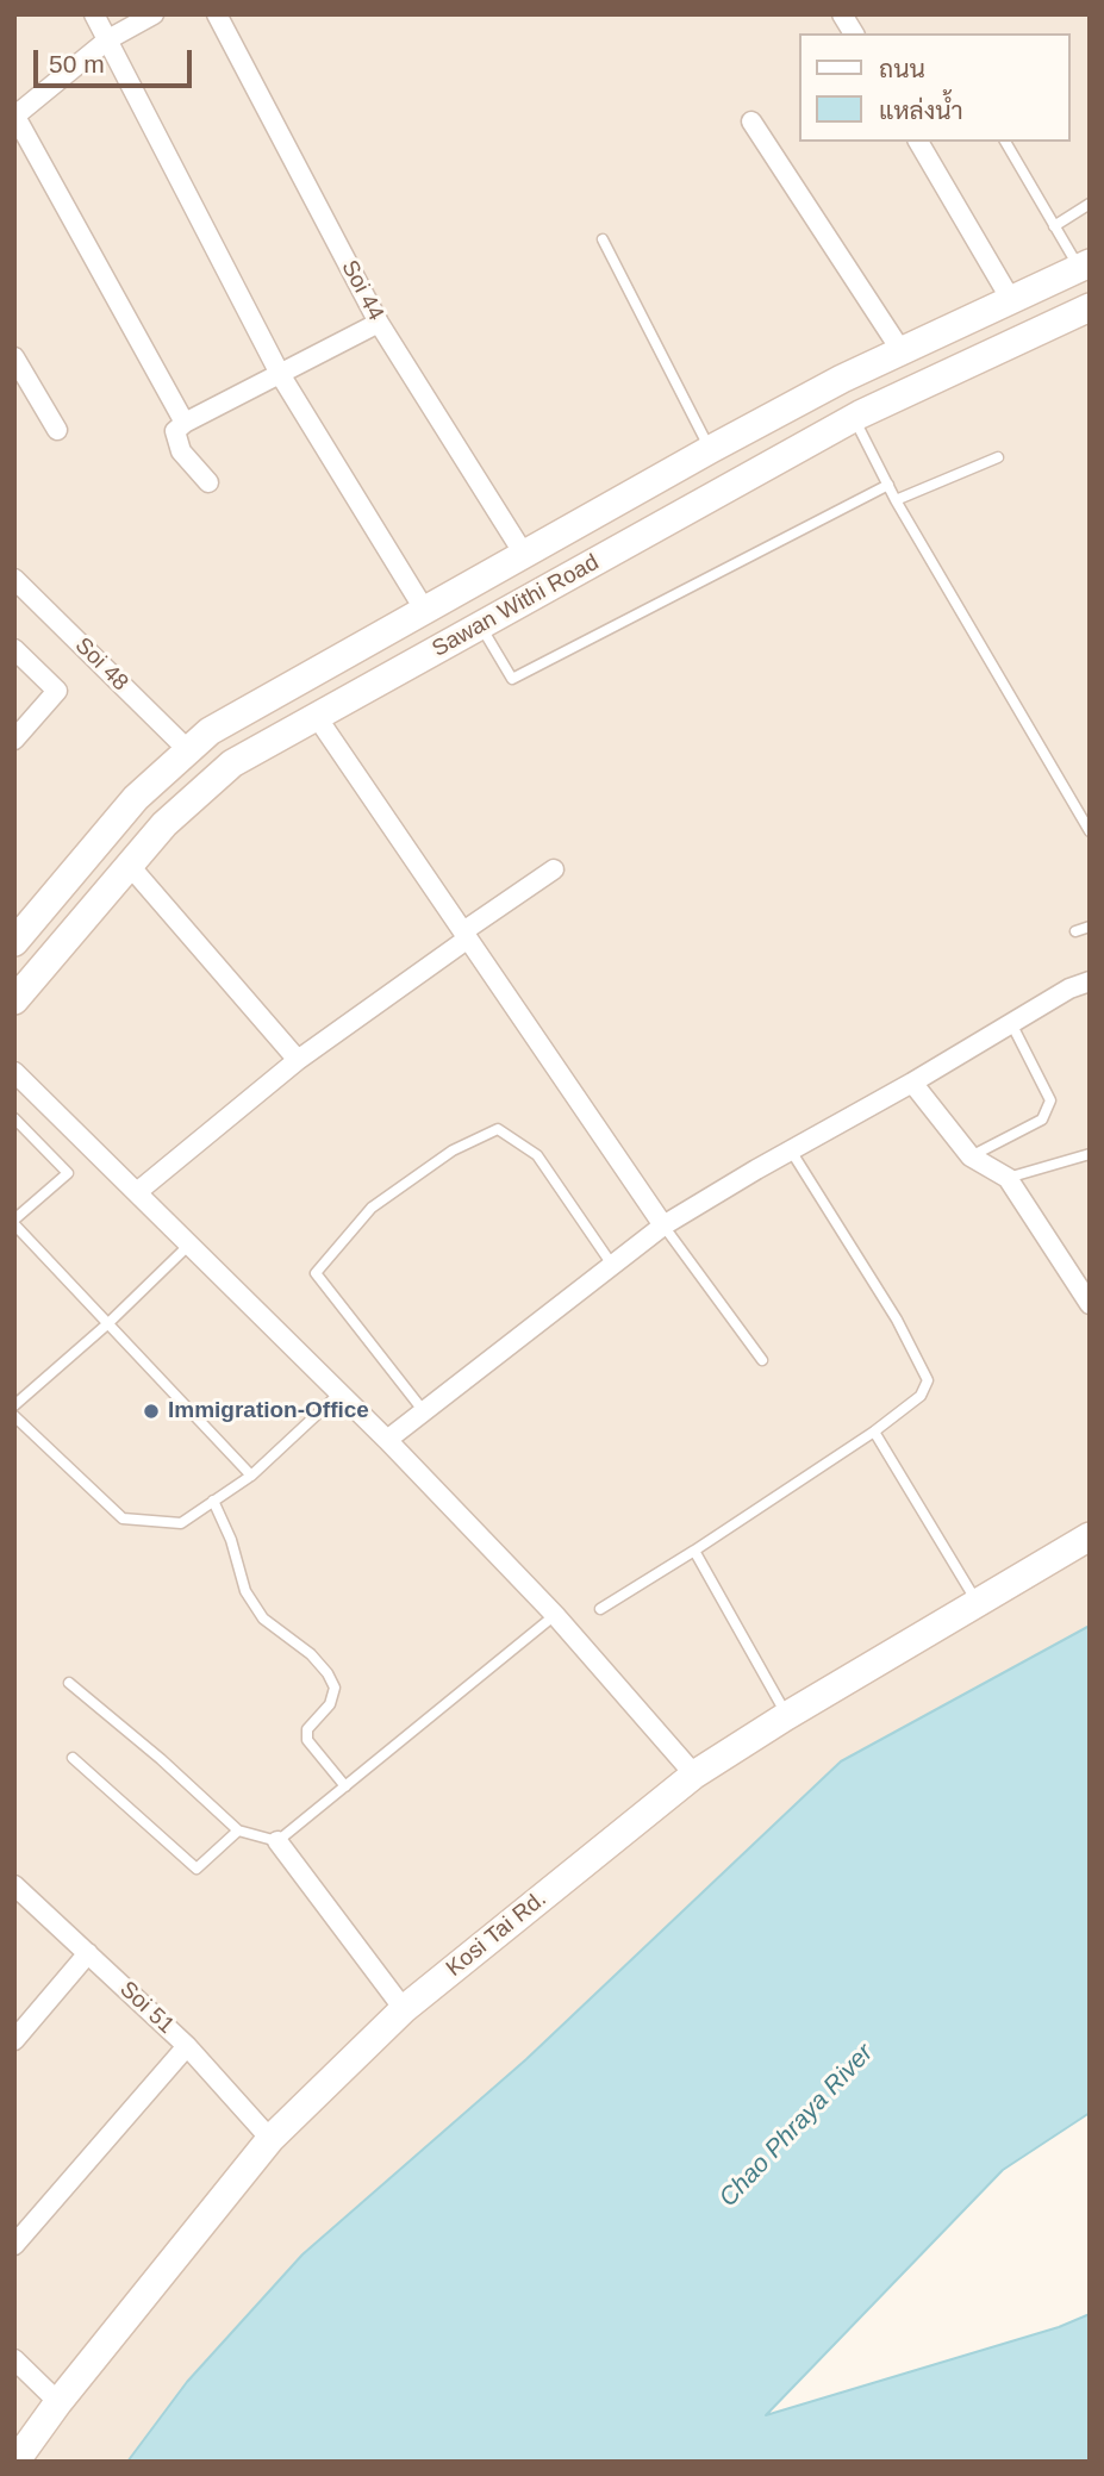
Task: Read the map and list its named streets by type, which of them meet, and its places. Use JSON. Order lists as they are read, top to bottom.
{
  "streets": {
    "main road": ["Sawan Withi Road", "Kosi Tai Rd."],
    "street": ["Soi 44", "Soi 48", "Soi 51"]
  },
  "crossings": [
    ["Soi 44", "Sawan Withi Road"],
    ["Sawan Withi Road", "Soi 48"],
    ["Kosi Tai Rd.", "Soi 51"]
  ],
  "water": ["Chao Phraya River"],
  "places": ["Immigration-Office"],
  "legend": ["ถนน", "แหล่งน้ำ"],
  "scale_bar": "50 m"
}
